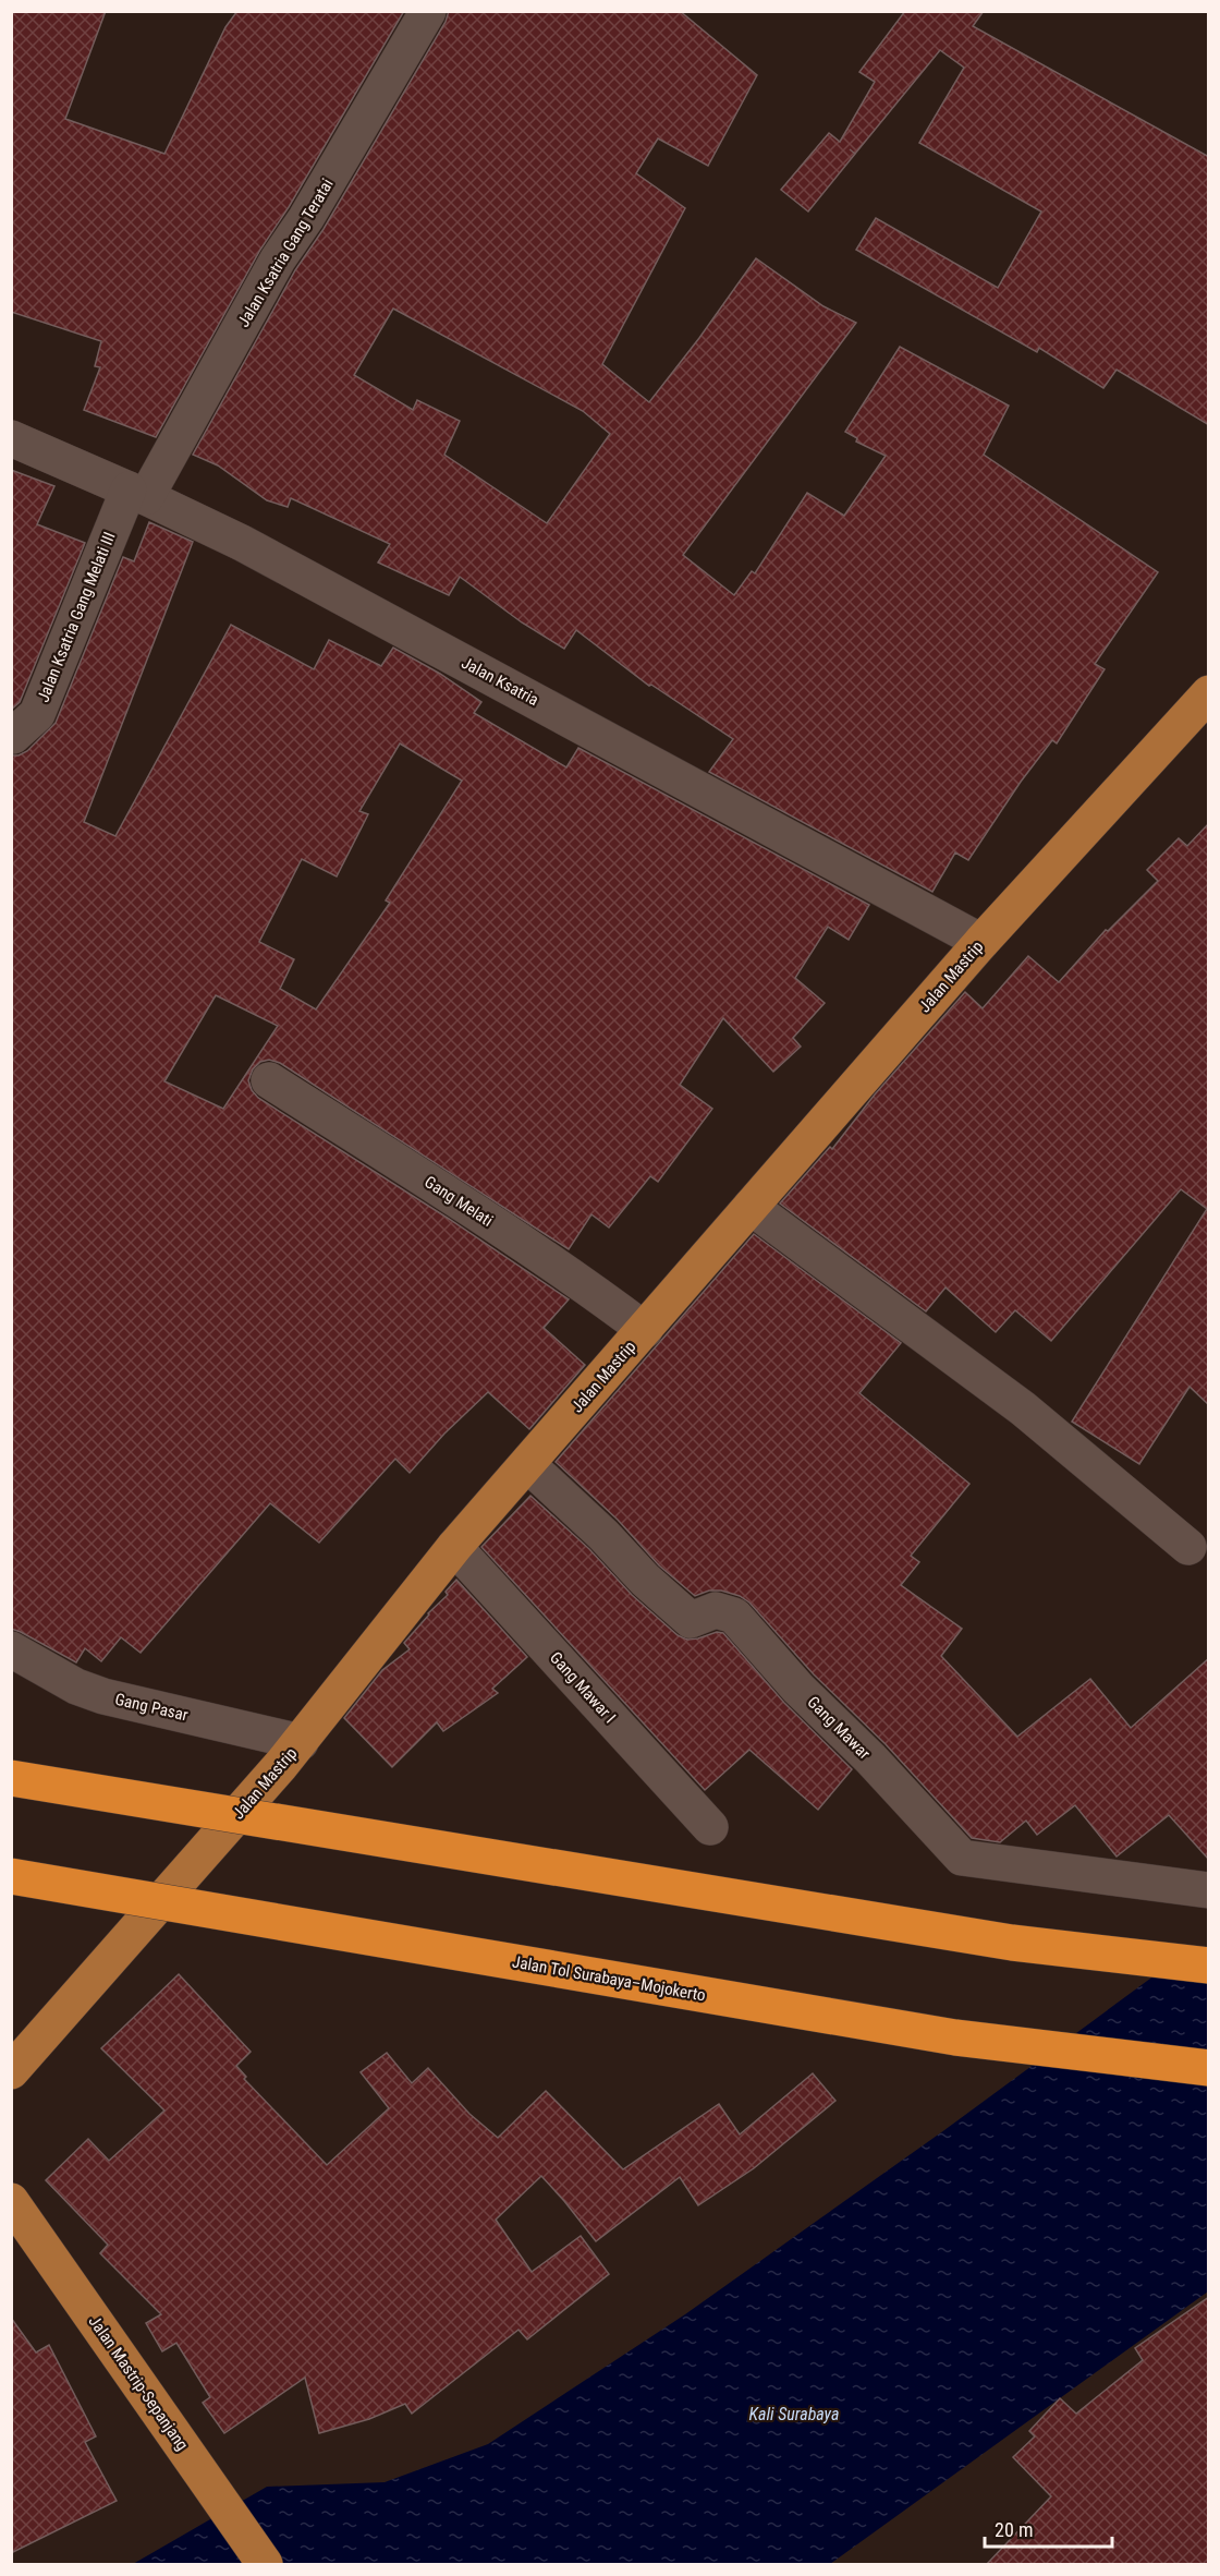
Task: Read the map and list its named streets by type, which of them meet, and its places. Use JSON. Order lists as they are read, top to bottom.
{
  "streets": {
    "highway": ["Jalan Tol Surabaya–Mojokerto"],
    "main road": ["Jalan Mastrip", "Jalan Mastrip-Sepanjang"],
    "street": [
      "Jalan Ksatria Gang Teratai",
      "Jalan Ksatria Gang Melati III",
      "Jalan Ksatria",
      "Gang Melati",
      "Gang Mawar I",
      "Gang Pasar",
      "Gang Mawar"
    ]
  },
  "crossings": [
    ["Jalan Ksatria Gang Teratai", "Jalan Ksatria Gang Melati III"],
    ["Jalan Ksatria Gang Teratai", "Jalan Ksatria"],
    ["Jalan Ksatria Gang Melati III", "Jalan Ksatria"],
    ["Jalan Ksatria", "Jalan Mastrip"],
    ["Jalan Mastrip", "Gang Melati"],
    ["Jalan Mastrip", "Gang Mawar I"],
    ["Jalan Mastrip", "Gang Pasar"],
    ["Jalan Mastrip", "Gang Mawar"]
  ],
  "water": ["Kali Surabaya"],
  "scale_bar": "20 m"
}
